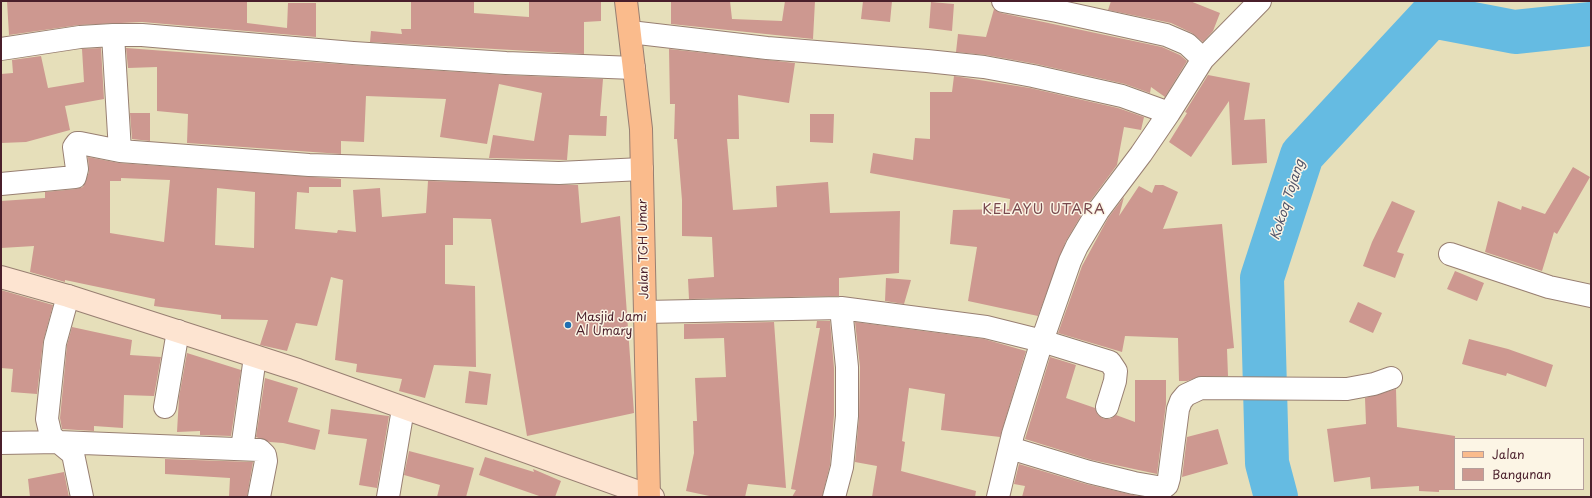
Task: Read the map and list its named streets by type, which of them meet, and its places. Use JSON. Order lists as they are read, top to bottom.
{
  "streets": {
    "main road": ["Jalan TGH Umar"]
  },
  "districts": ["KELAYU UTARA"],
  "water": ["Kokoq Tojang"],
  "places": ["Masjid Jami Al Umary"],
  "legend": ["Jalan", "Bangunan"]
}
